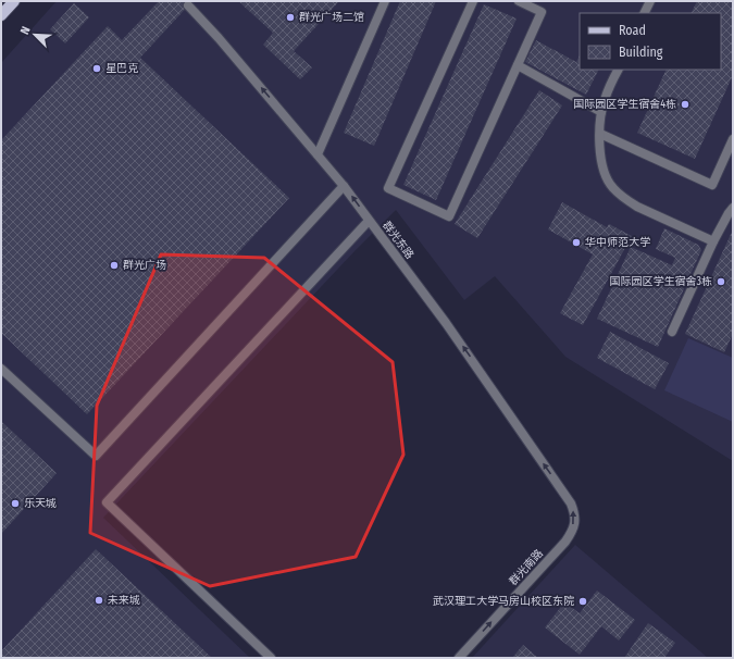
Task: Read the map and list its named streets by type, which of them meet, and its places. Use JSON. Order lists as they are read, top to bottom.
{
  "streets": {
    "street": ["群光东路", "群光南路"]
  },
  "crossings": [
    ["群光东路", "群光南路"]
  ],
  "one_way": ["群光东路", "群光南路"],
  "places": [
    "群光广场二馆",
    "星巴克",
    "国际园区学生宿舍4栋",
    "华中师范大学",
    "群光广场",
    "国际园区学生宿舍3栋",
    "乐天城",
    "未来城",
    "武汉理工大学马房山校区东院"
  ],
  "legend": ["Road", "Building"],
  "north": "top left"
}
